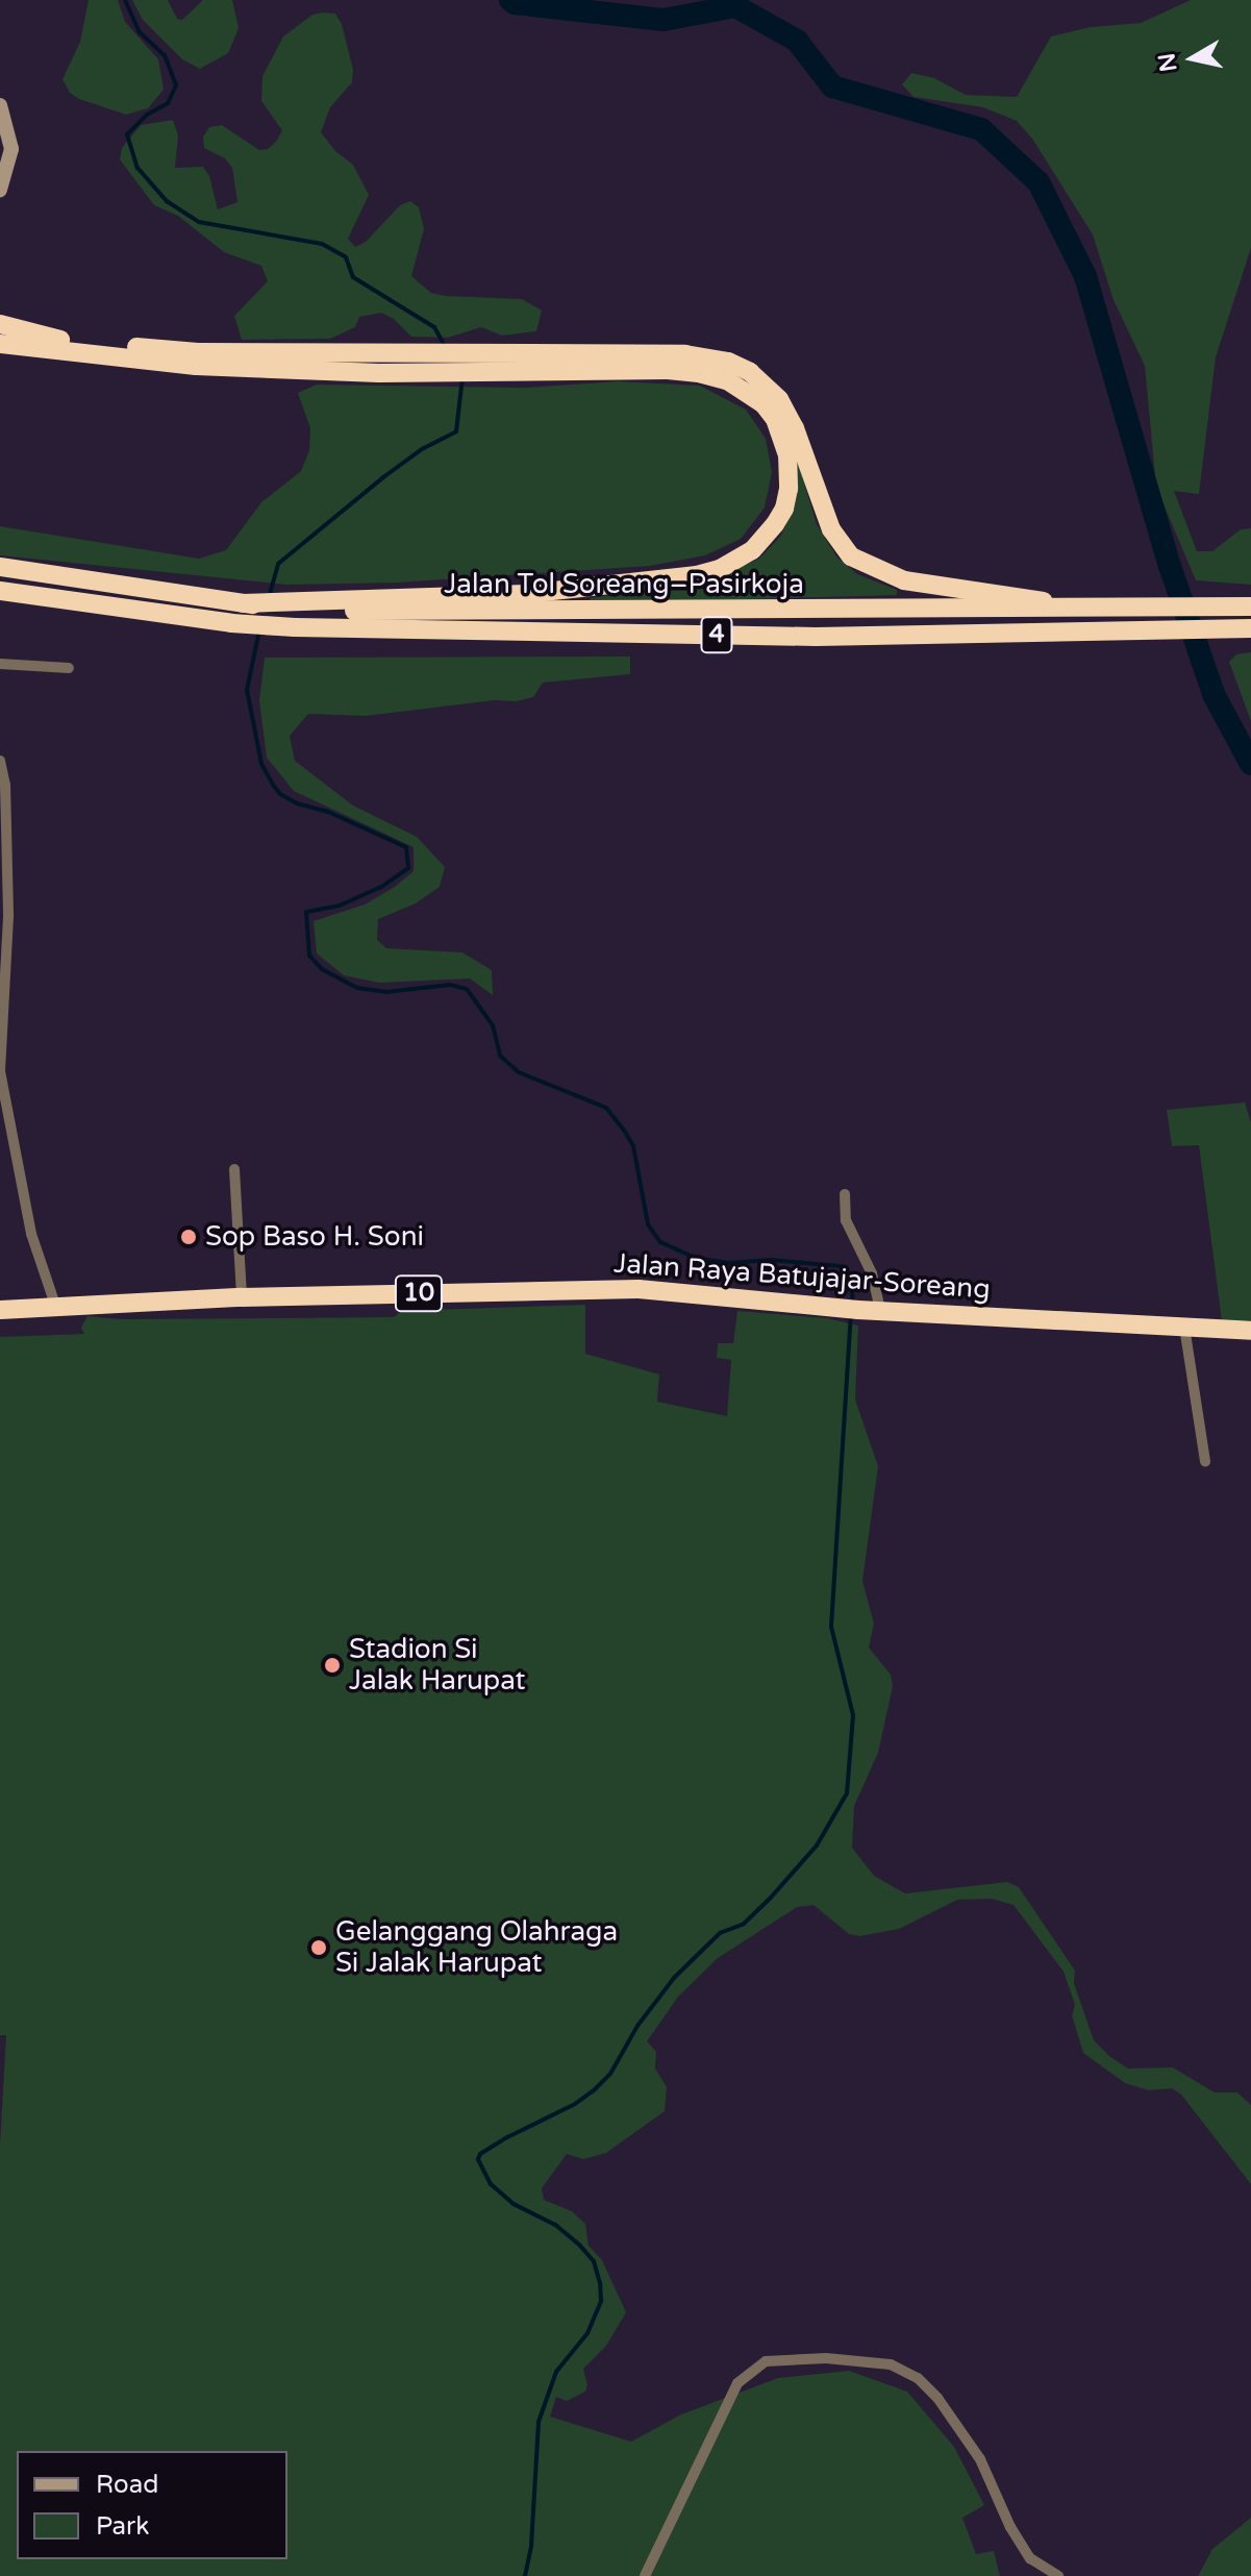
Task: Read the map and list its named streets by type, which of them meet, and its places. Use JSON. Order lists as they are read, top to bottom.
{
  "streets": {
    "highway": [
      "Jalan Tol Soreang–Pasirkoja",
      "4",
      "Jalan Raya Batujajar-Soreang",
      "10"
    ]
  },
  "places": ["Sop Baso H. Soni", "Stadion Si Jalak Harupat", "Gelanggang Olahraga Si Jalak Harupat"],
  "legend": ["Road", "Park"],
  "north": "left"
}
